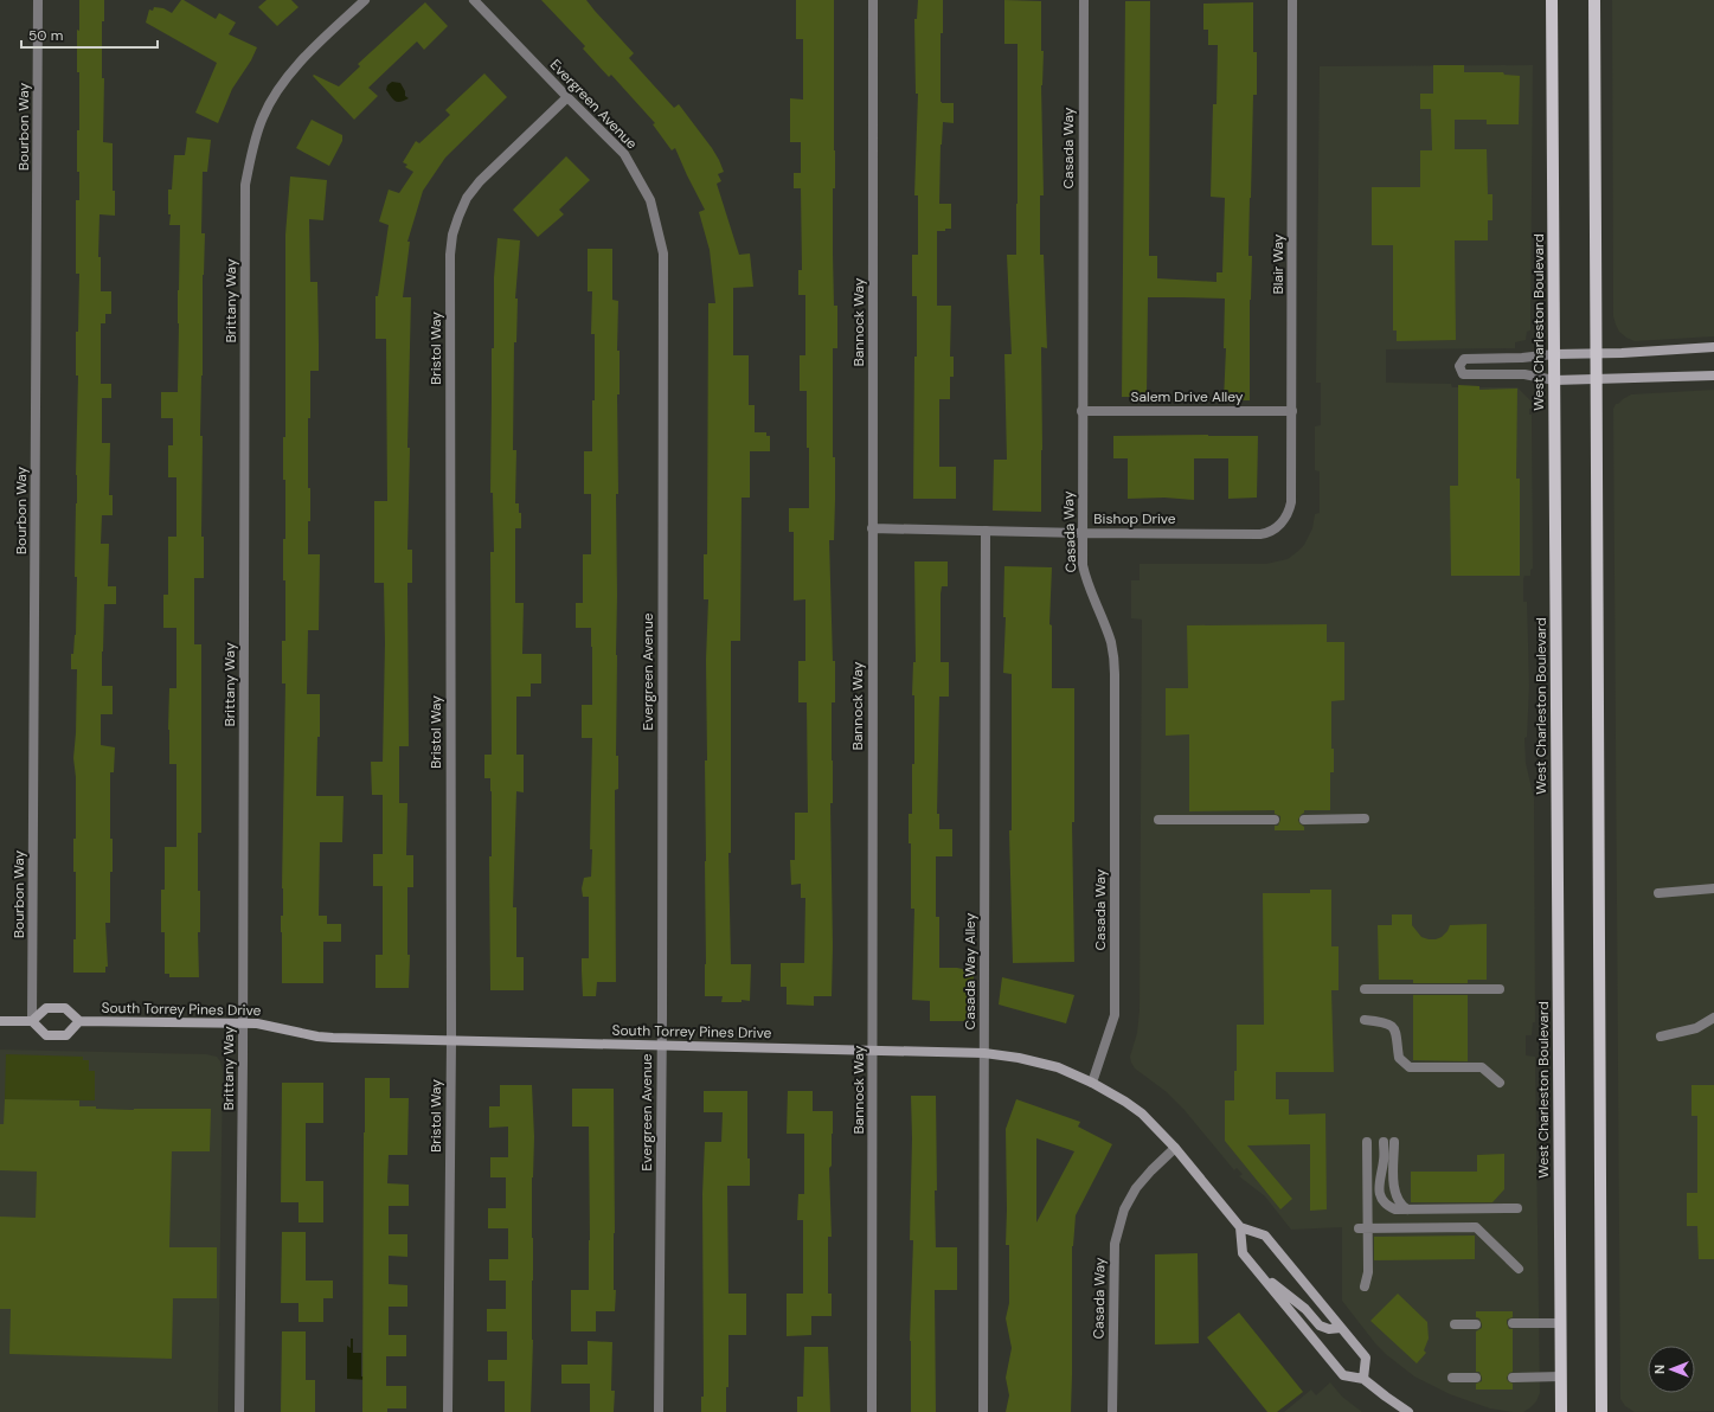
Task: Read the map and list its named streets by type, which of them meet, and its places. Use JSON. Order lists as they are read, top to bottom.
{
  "streets": {
    "main road": ["West Charleston Boulevard", "South Torrey Pines Drive"],
    "street": [
      "Evergreen Avenue",
      "Bourbon Way",
      "Casada Way",
      "Blair Way",
      "Brittany Way",
      "Bannock Way",
      "Bristol Way",
      "Salem Drive Alley",
      "Bishop Drive",
      "Casada Way Alley"
    ]
  },
  "crossings": [
    ["Evergreen Avenue", "Bristol Way"],
    ["Evergreen Avenue", "South Torrey Pines Drive"],
    ["Casada Way", "Salem Drive Alley"],
    ["Casada Way", "Bishop Drive"],
    ["Casada Way", "South Torrey Pines Drive"],
    ["Blair Way", "Salem Drive Alley"],
    ["Blair Way", "Bishop Drive"],
    ["Brittany Way", "South Torrey Pines Drive"],
    ["Bannock Way", "Bishop Drive"],
    ["Bannock Way", "South Torrey Pines Drive"],
    ["Bristol Way", "South Torrey Pines Drive"],
    ["Bishop Drive", "Casada Way Alley"],
    ["Casada Way Alley", "South Torrey Pines Drive"]
  ],
  "scale_bar": "50 m",
  "north": "left"
}
